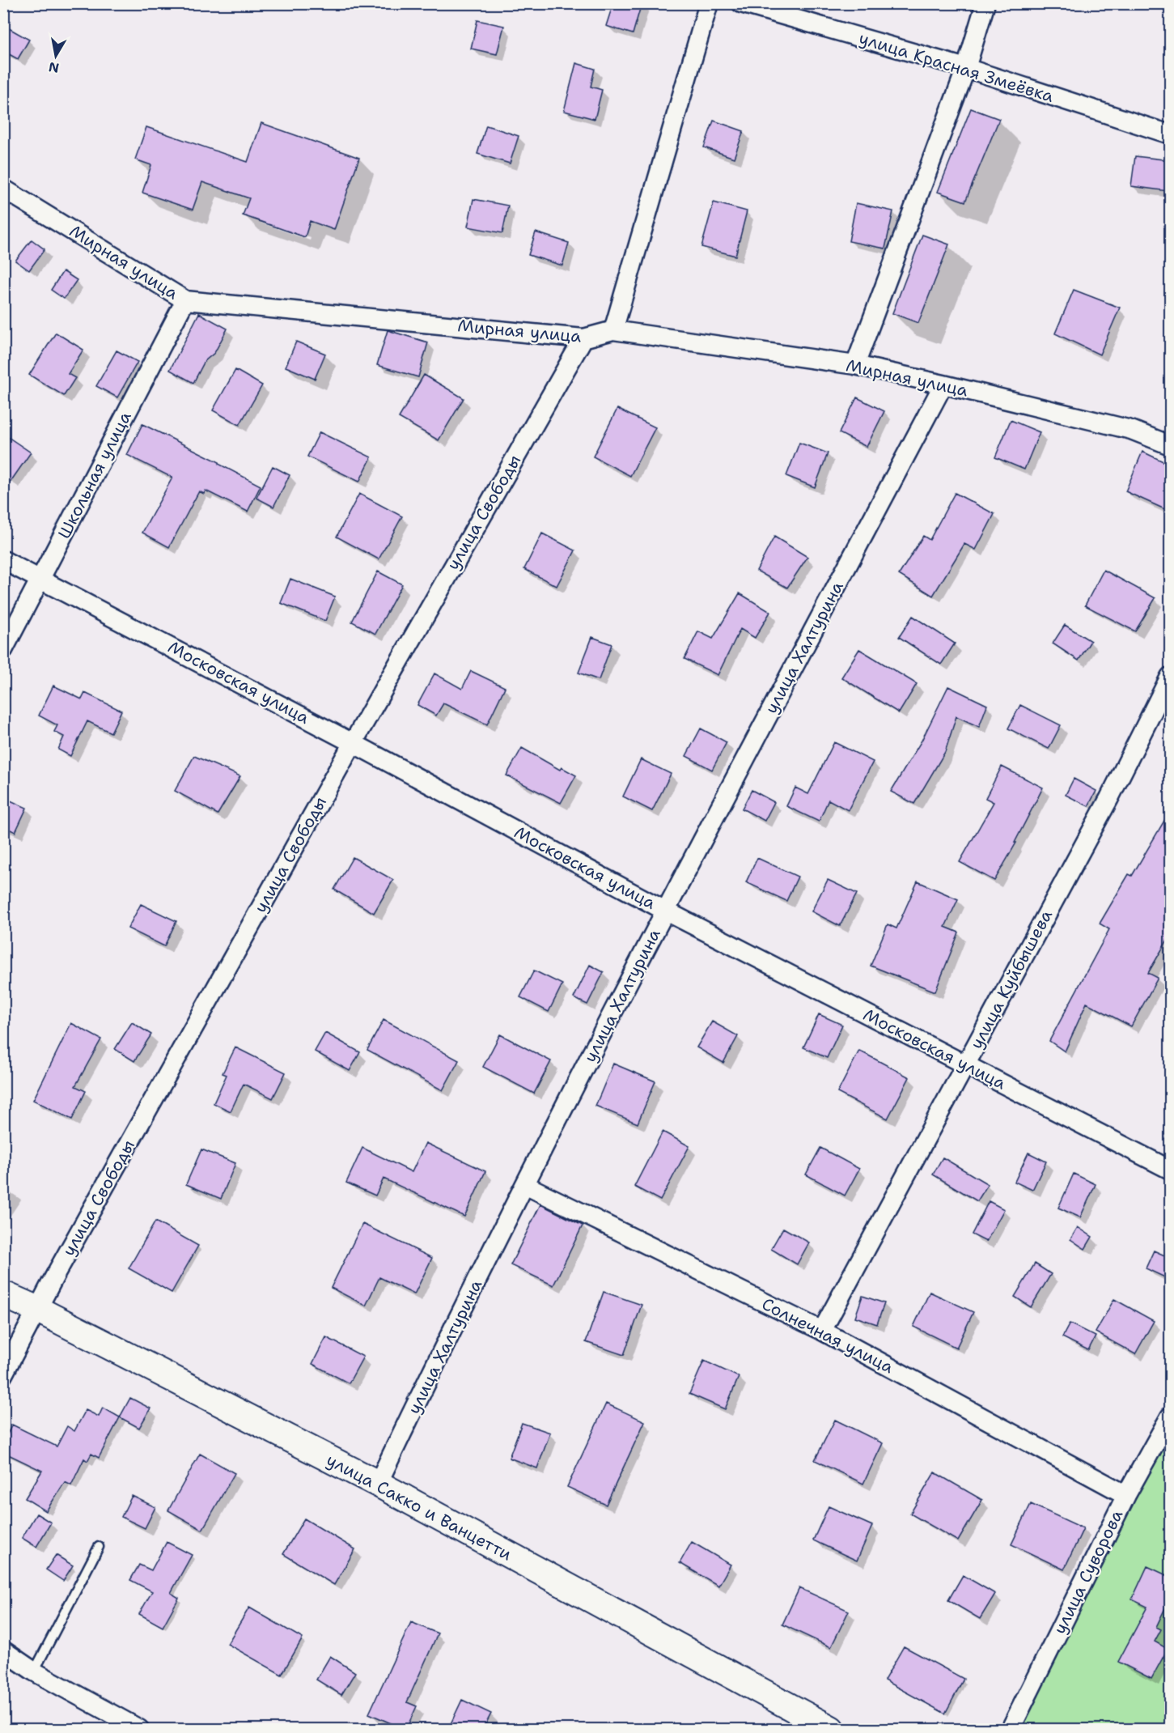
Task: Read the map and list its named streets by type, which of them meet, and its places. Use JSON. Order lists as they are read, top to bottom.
{
  "streets": {
    "main road": ["улица Сакко и Ванцетти"],
    "street": [
      "улица Красная Змеёвка",
      "Мирная улица",
      "Школьная улица",
      "улица Свободы",
      "улица Халтурина",
      "Московская улица",
      "улица Куйбышева",
      "Солнечная улица",
      "улица Суворова"
    ]
  },
  "crossings": [
    ["Мирная улица", "Школьная улица"],
    ["Мирная улица", "улица Свободы"],
    ["Мирная улица", "улица Халтурина"],
    ["Школьная улица", "Московская улица"],
    ["улица Свободы", "Московская улица"],
    ["улица Свободы", "улица Сакко и Ванцетти"],
    ["улица Халтурина", "Московская улица"],
    ["улица Халтурина", "Солнечная улица"],
    ["улица Халтурина", "улица Сакко и Ванцетти"],
    ["Московская улица", "улица Куйбышева"],
    ["улица Куйбышева", "Солнечная улица"],
    ["Солнечная улица", "улица Суворова"]
  ],
  "north": "bottom"
}
